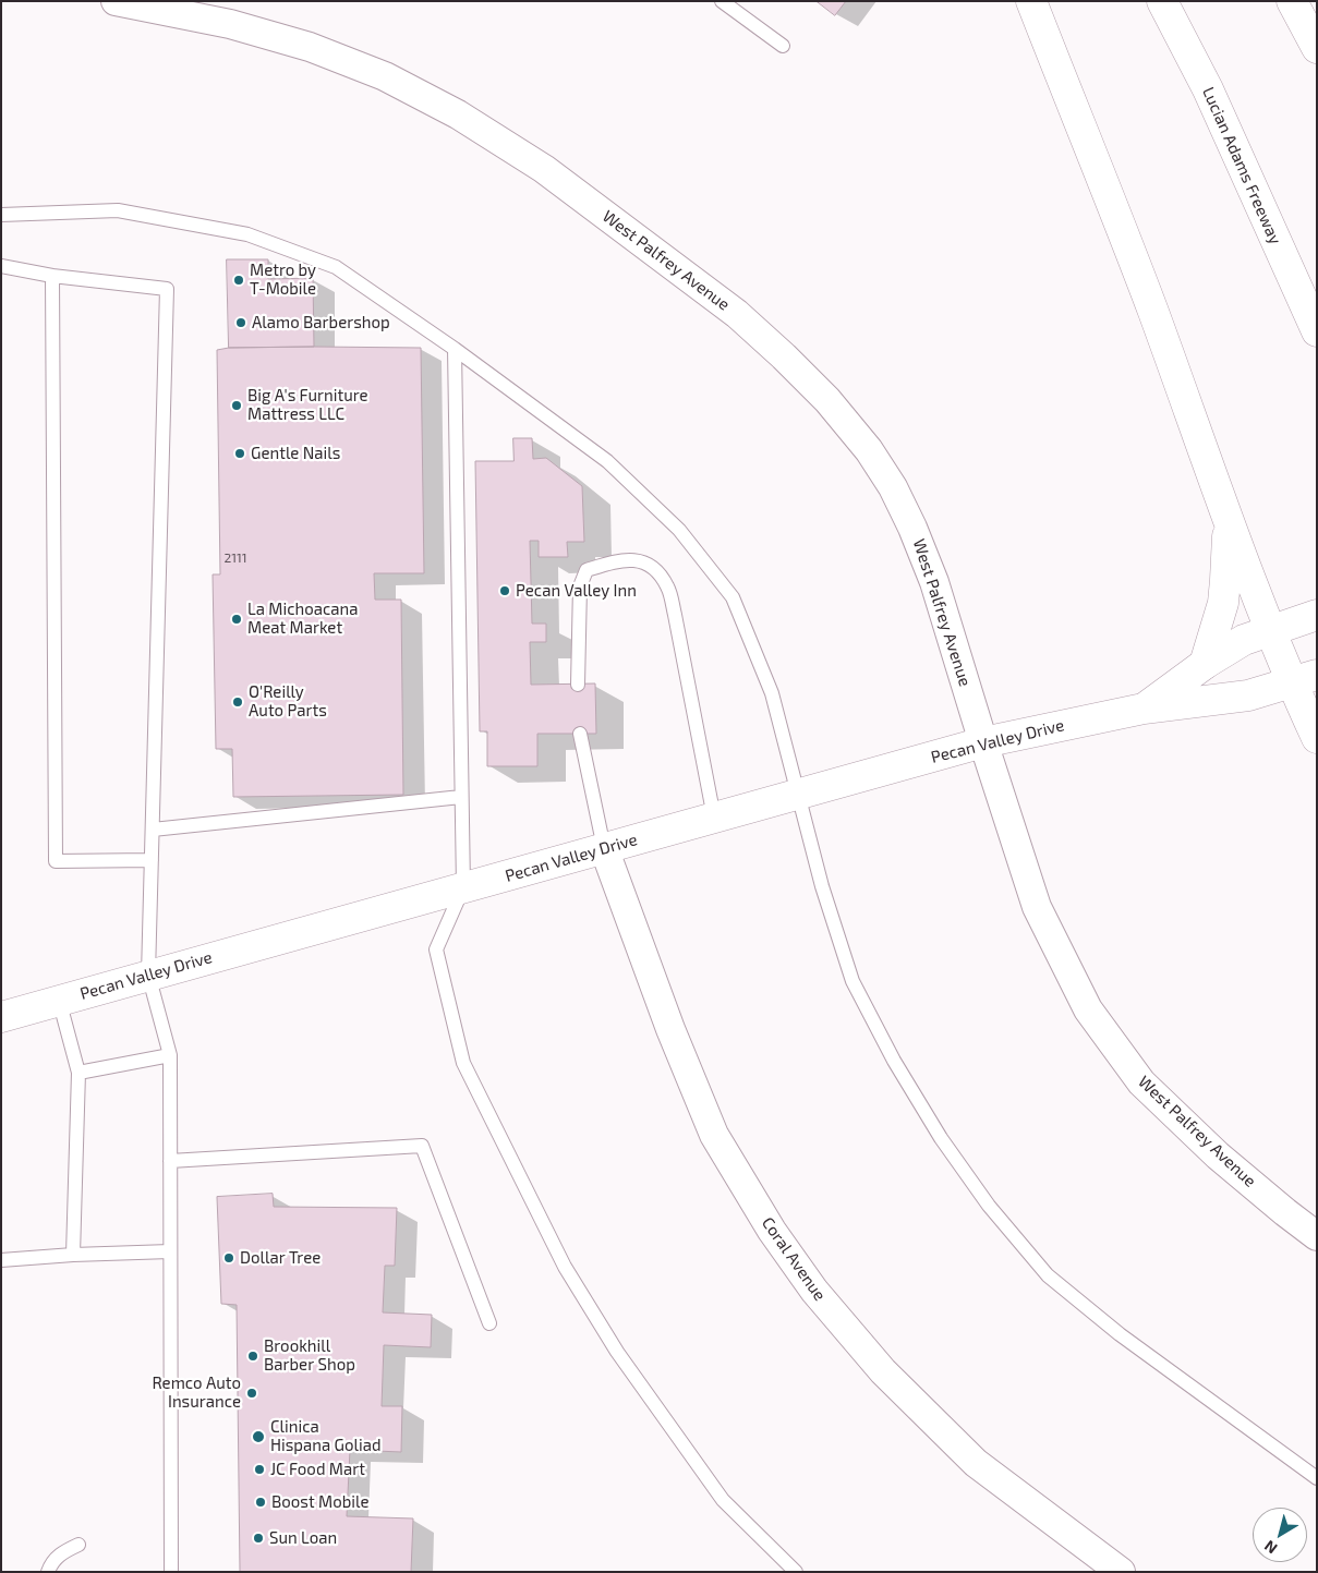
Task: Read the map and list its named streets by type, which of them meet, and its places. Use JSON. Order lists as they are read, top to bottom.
{
  "streets": {
    "main road": ["Lucian Adams Freeway", "Pecan Valley Drive"],
    "street": ["West Palfrey Avenue", "Coral Avenue"]
  },
  "crossings": [
    ["West Palfrey Avenue", "Pecan Valley Drive"],
    ["Pecan Valley Drive", "Coral Avenue"]
  ],
  "places": [
    "Metro by T-Mobile",
    "Alamo Barbershop",
    "Big A's Furniture Mattress LLC",
    "Gentle Nails",
    "Pecan Valley Inn",
    "La Michoacana Meat Market",
    "O'Reilly Auto Parts",
    "Dollar Tree",
    "Brookhill Barber Shop",
    "Remco Auto Insurance",
    "Clinica Hispana Goliad",
    "JC Food Mart",
    "Boost Mobile",
    "Sun Loan"
  ],
  "house_numbers": ["2111"],
  "north": "bottom left"
}
